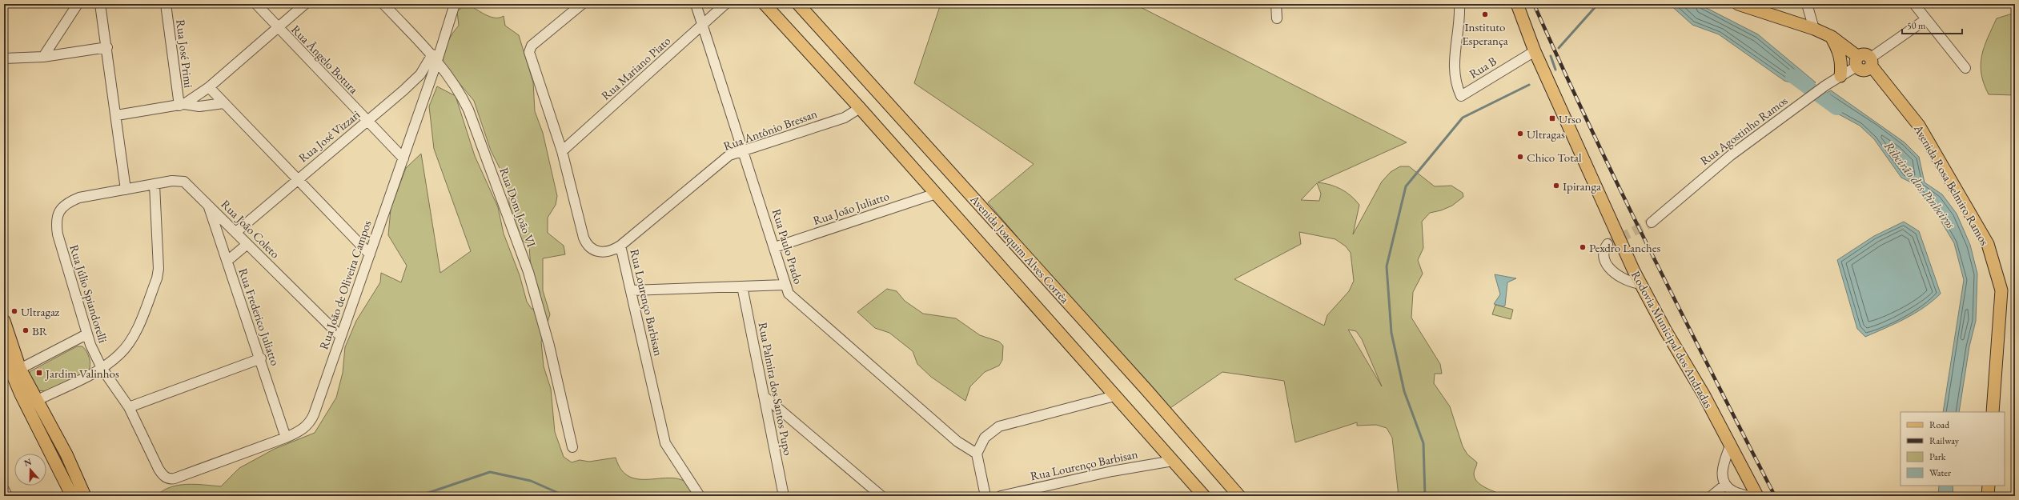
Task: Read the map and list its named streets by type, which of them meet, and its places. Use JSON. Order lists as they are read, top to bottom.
{
  "streets": {
    "main road": ["Avenida Rosa Belmiro Ramos", "Avenida Joaquim Alves Corrêa", "Rodovia Municipal dos Andradas"],
    "street": [
      "Rua José Primi",
      "Rua Ângelo Botura",
      "Rua B",
      "Rua Mariano Piato",
      "Rua Antônio Bressan",
      "Rua Agostinho Ramos",
      "Rua José Vizzari",
      "Rua Dom João VI",
      "Rua João Juliatto",
      "Rua João Coleto",
      "Rua Paulo Prado",
      "Rua João de Oliveira Campos",
      "Rua Júlio Spiandorelli",
      "Rua Lourenço Barbisan",
      "Rua Frederico Juliatto",
      "Rua Palmira dos Santos Pupo"
    ]
  },
  "crossings": [
    ["Rua Ângelo Botura", "Rua José Vizzari"],
    ["Rua Ângelo Botura", "Rua João de Oliveira Campos"],
    ["Rua B", "Rodovia Municipal dos Andradas"],
    ["Rua Mariano Piato", "Rua Paulo Prado"],
    ["Rua Mariano Piato", "Rua Lourenço Barbisan"],
    ["Rua Antônio Bressan", "Rua Paulo Prado"],
    ["Rua Antônio Bressan", "Rua Lourenço Barbisan"],
    ["Rua José Vizzari", "Rua Dom João VI"],
    ["Rua José Vizzari", "Rua João Coleto"],
    ["Rua José Vizzari", "Rua João de Oliveira Campos"],
    ["Rua Dom João VI", "Rua João de Oliveira Campos"],
    ["Rua João Juliatto", "Rua Paulo Prado"],
    ["Rua João Coleto", "Rua João de Oliveira Campos"],
    ["Rua João Coleto", "Rua Júlio Spiandorelli"],
    ["Rua João Coleto", "Rua Frederico Juliatto"],
    ["Rua João de Oliveira Campos", "Rua Júlio Spiandorelli"],
    ["Rua João de Oliveira Campos", "Rua Frederico Juliatto"]
  ],
  "water": ["Ribeirão dos Pinheiros"],
  "places": {
    "other": [
      "Instituto Esperança",
      "Ultragas",
      "Chico Total",
      "Ipiranga",
      "Pexdro Lanches",
      "Ultragaz",
      "BR"
    ],
    "transit": ["Urso", "Jardim Valinhos"]
  },
  "legend": [
    "Road",
    "Railway",
    "Park",
    "Water"
  ],
  "scale_bar": "50 m",
  "north": "top"
}
